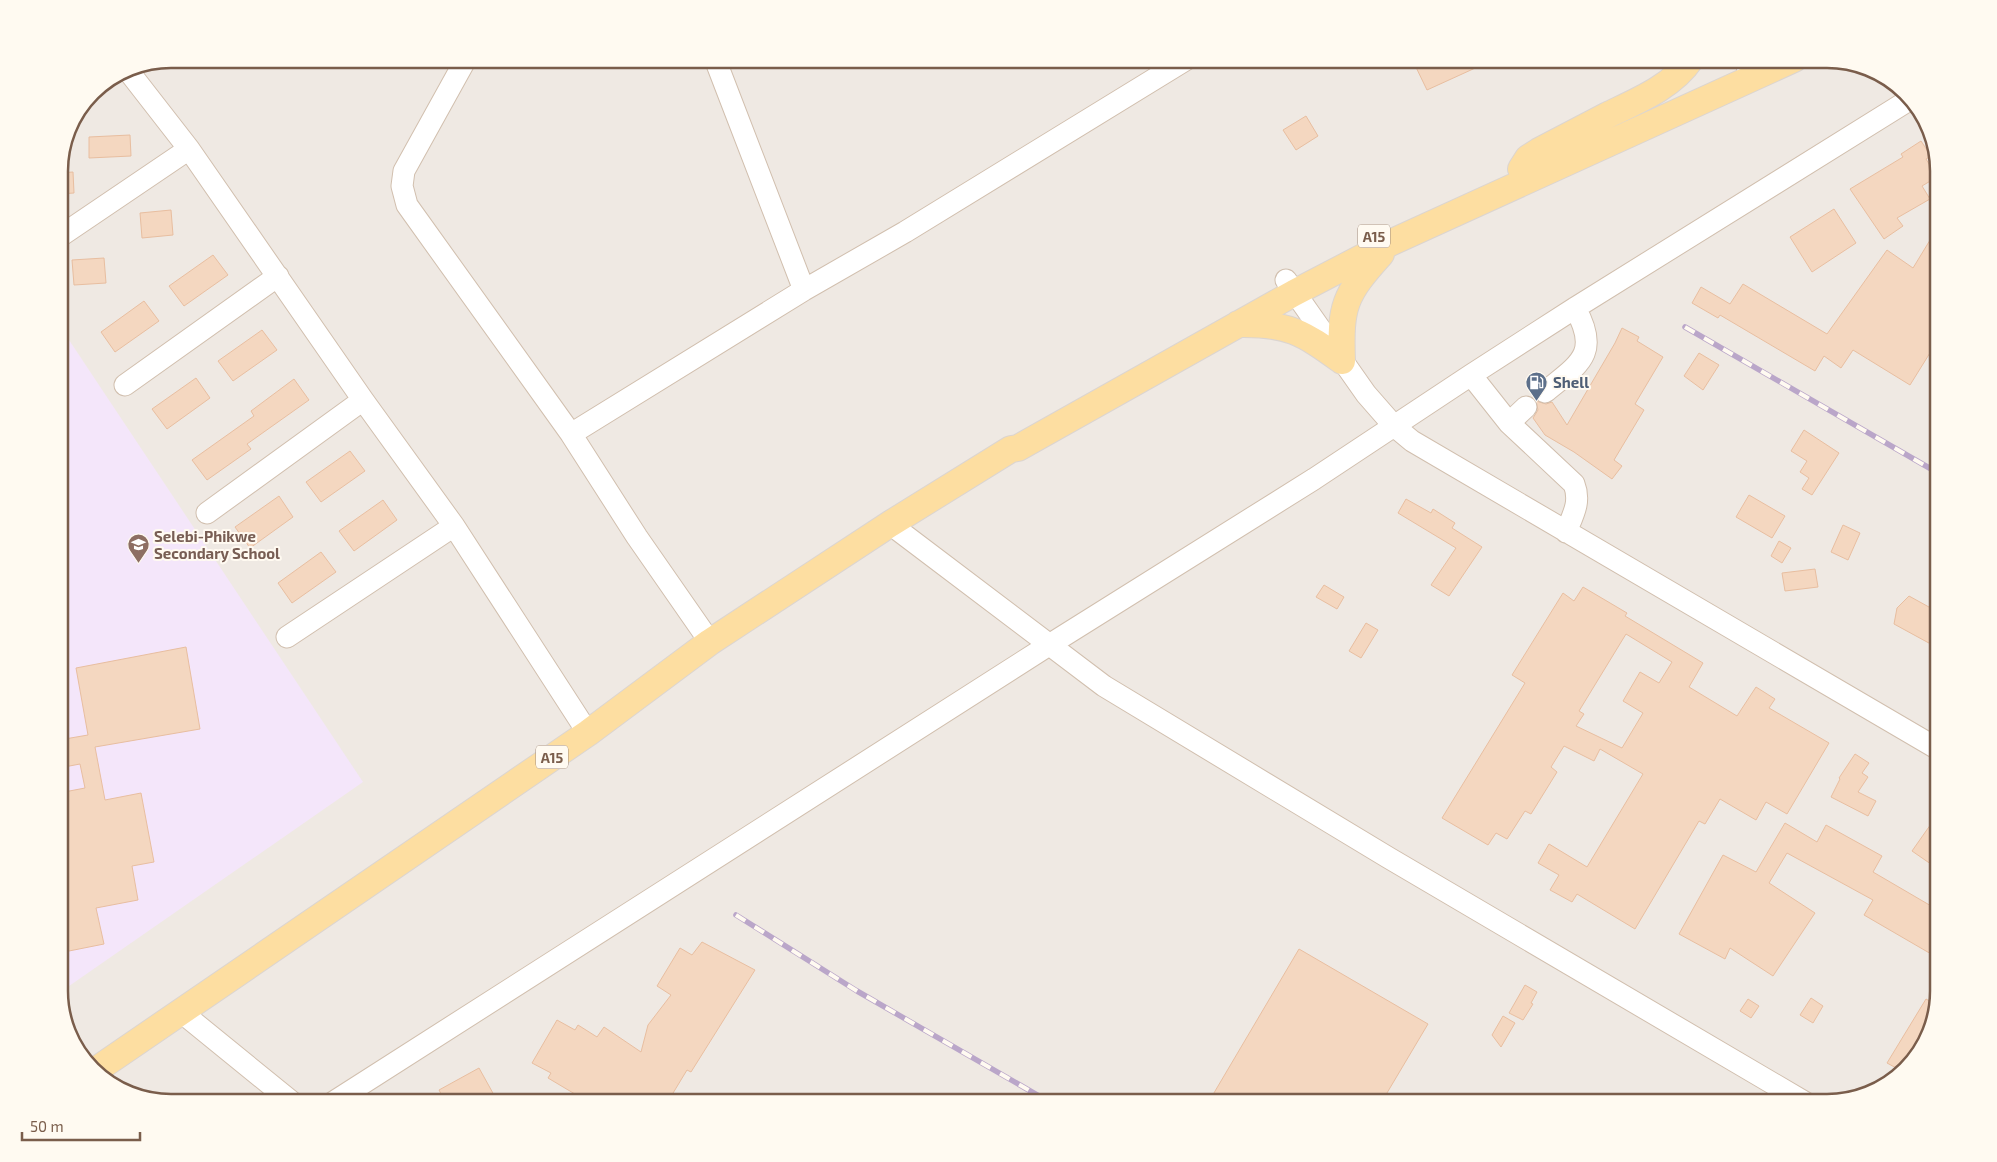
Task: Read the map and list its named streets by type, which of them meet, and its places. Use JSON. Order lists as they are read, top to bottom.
{
  "streets": {
    "main road": ["A15"]
  },
  "places": {
    "fuel station": ["Shell"],
    "school or university": ["Selebi-Phikwe Secondary School"]
  },
  "scale_bar": "50 m"
}
